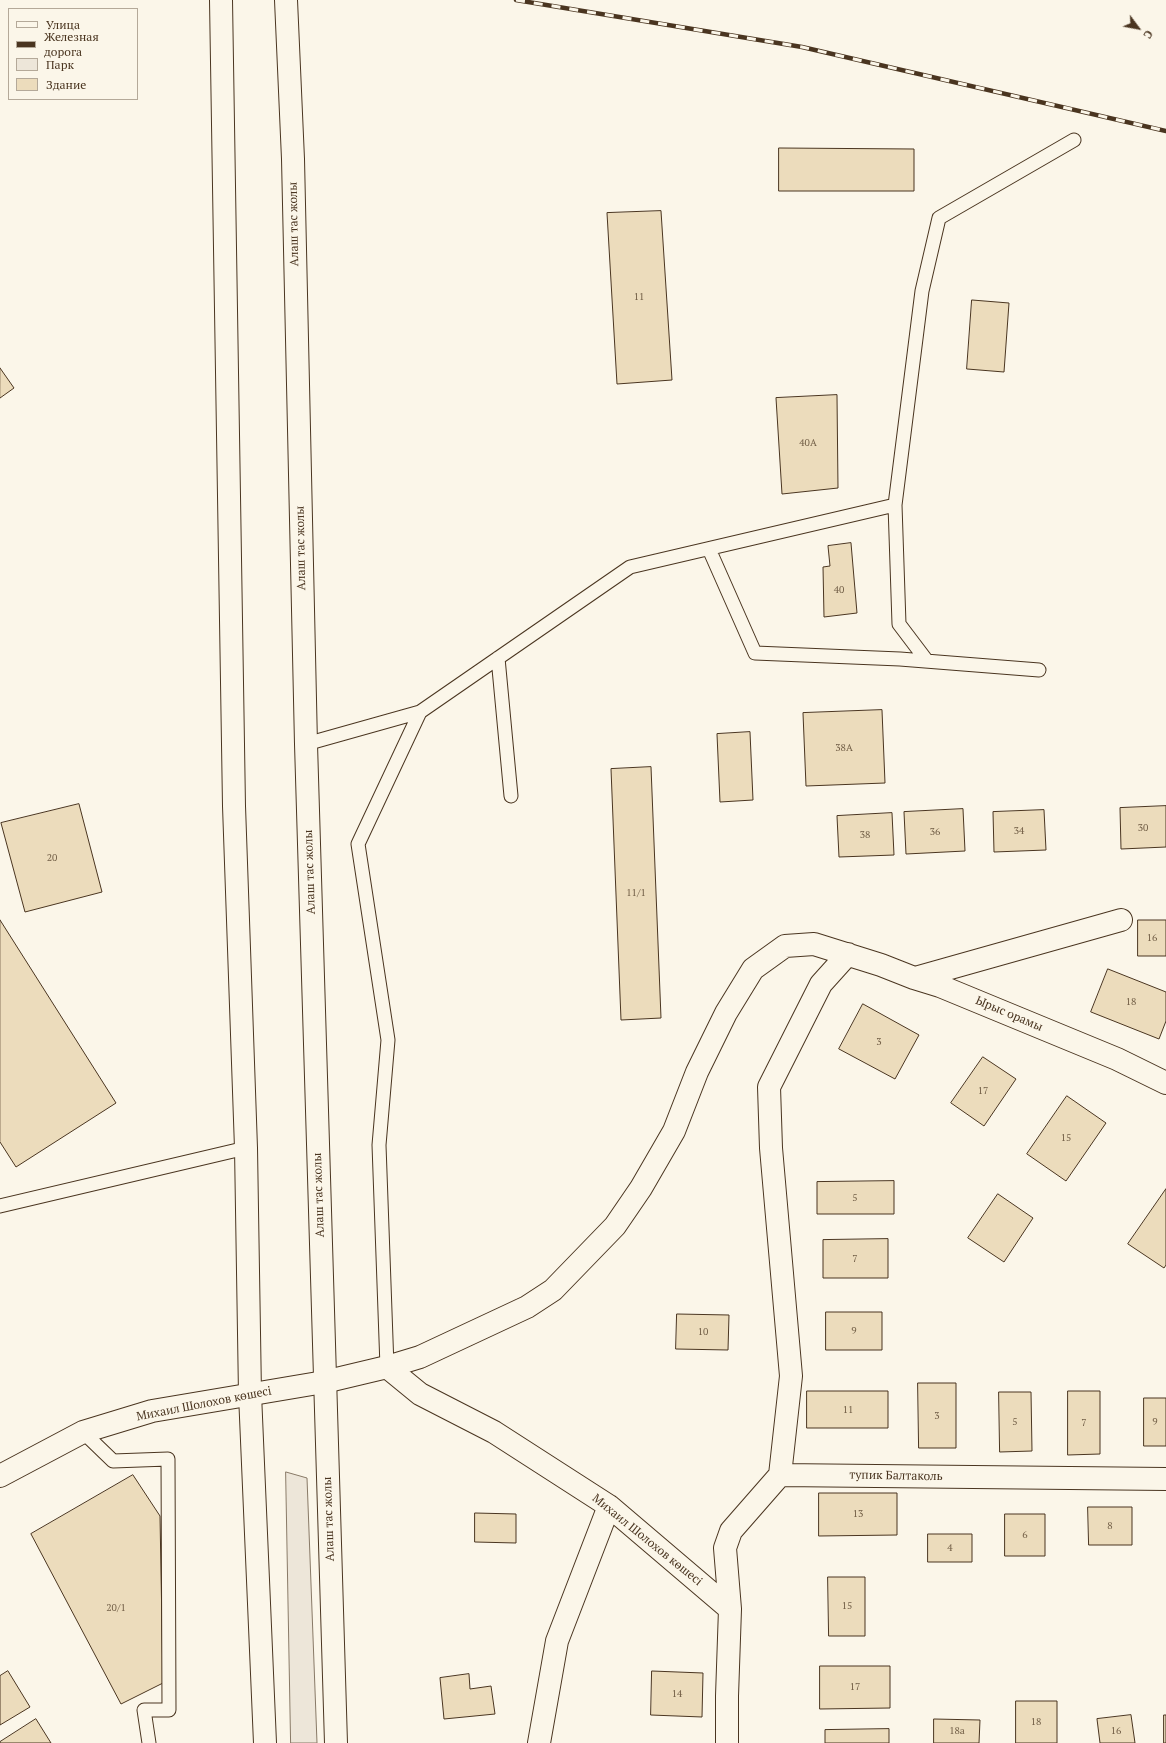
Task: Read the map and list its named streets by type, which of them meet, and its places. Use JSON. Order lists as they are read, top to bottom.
{
  "streets": {
    "street": [
      "Алаш тас жолы",
      "Ырыс орамы",
      "Михаил Шолохов көшесі",
      "тупик Балтаколь"
    ]
  },
  "crossings": [
    ["Алаш тас жолы", "Михаил Шолохов көшесі"],
    ["Ырыс орамы", "Михаил Шолохов көшесі"]
  ],
  "house_numbers": [
    "11",
    "40А",
    "40",
    "38А",
    "30",
    "34",
    "36",
    "38",
    "20",
    "11/1",
    "16",
    "18",
    "3",
    "17",
    "15",
    "5",
    "7",
    "9",
    "10",
    "11",
    "3",
    "5",
    "9",
    "7",
    "13",
    "8",
    "6",
    "4",
    "15",
    "20/1",
    "17",
    "14",
    "18",
    "18а",
    "16"
  ],
  "legend": [
    "Улица",
    "Железная дорога",
    "Парк",
    "Здание"
  ],
  "north": "bottom right"
}
